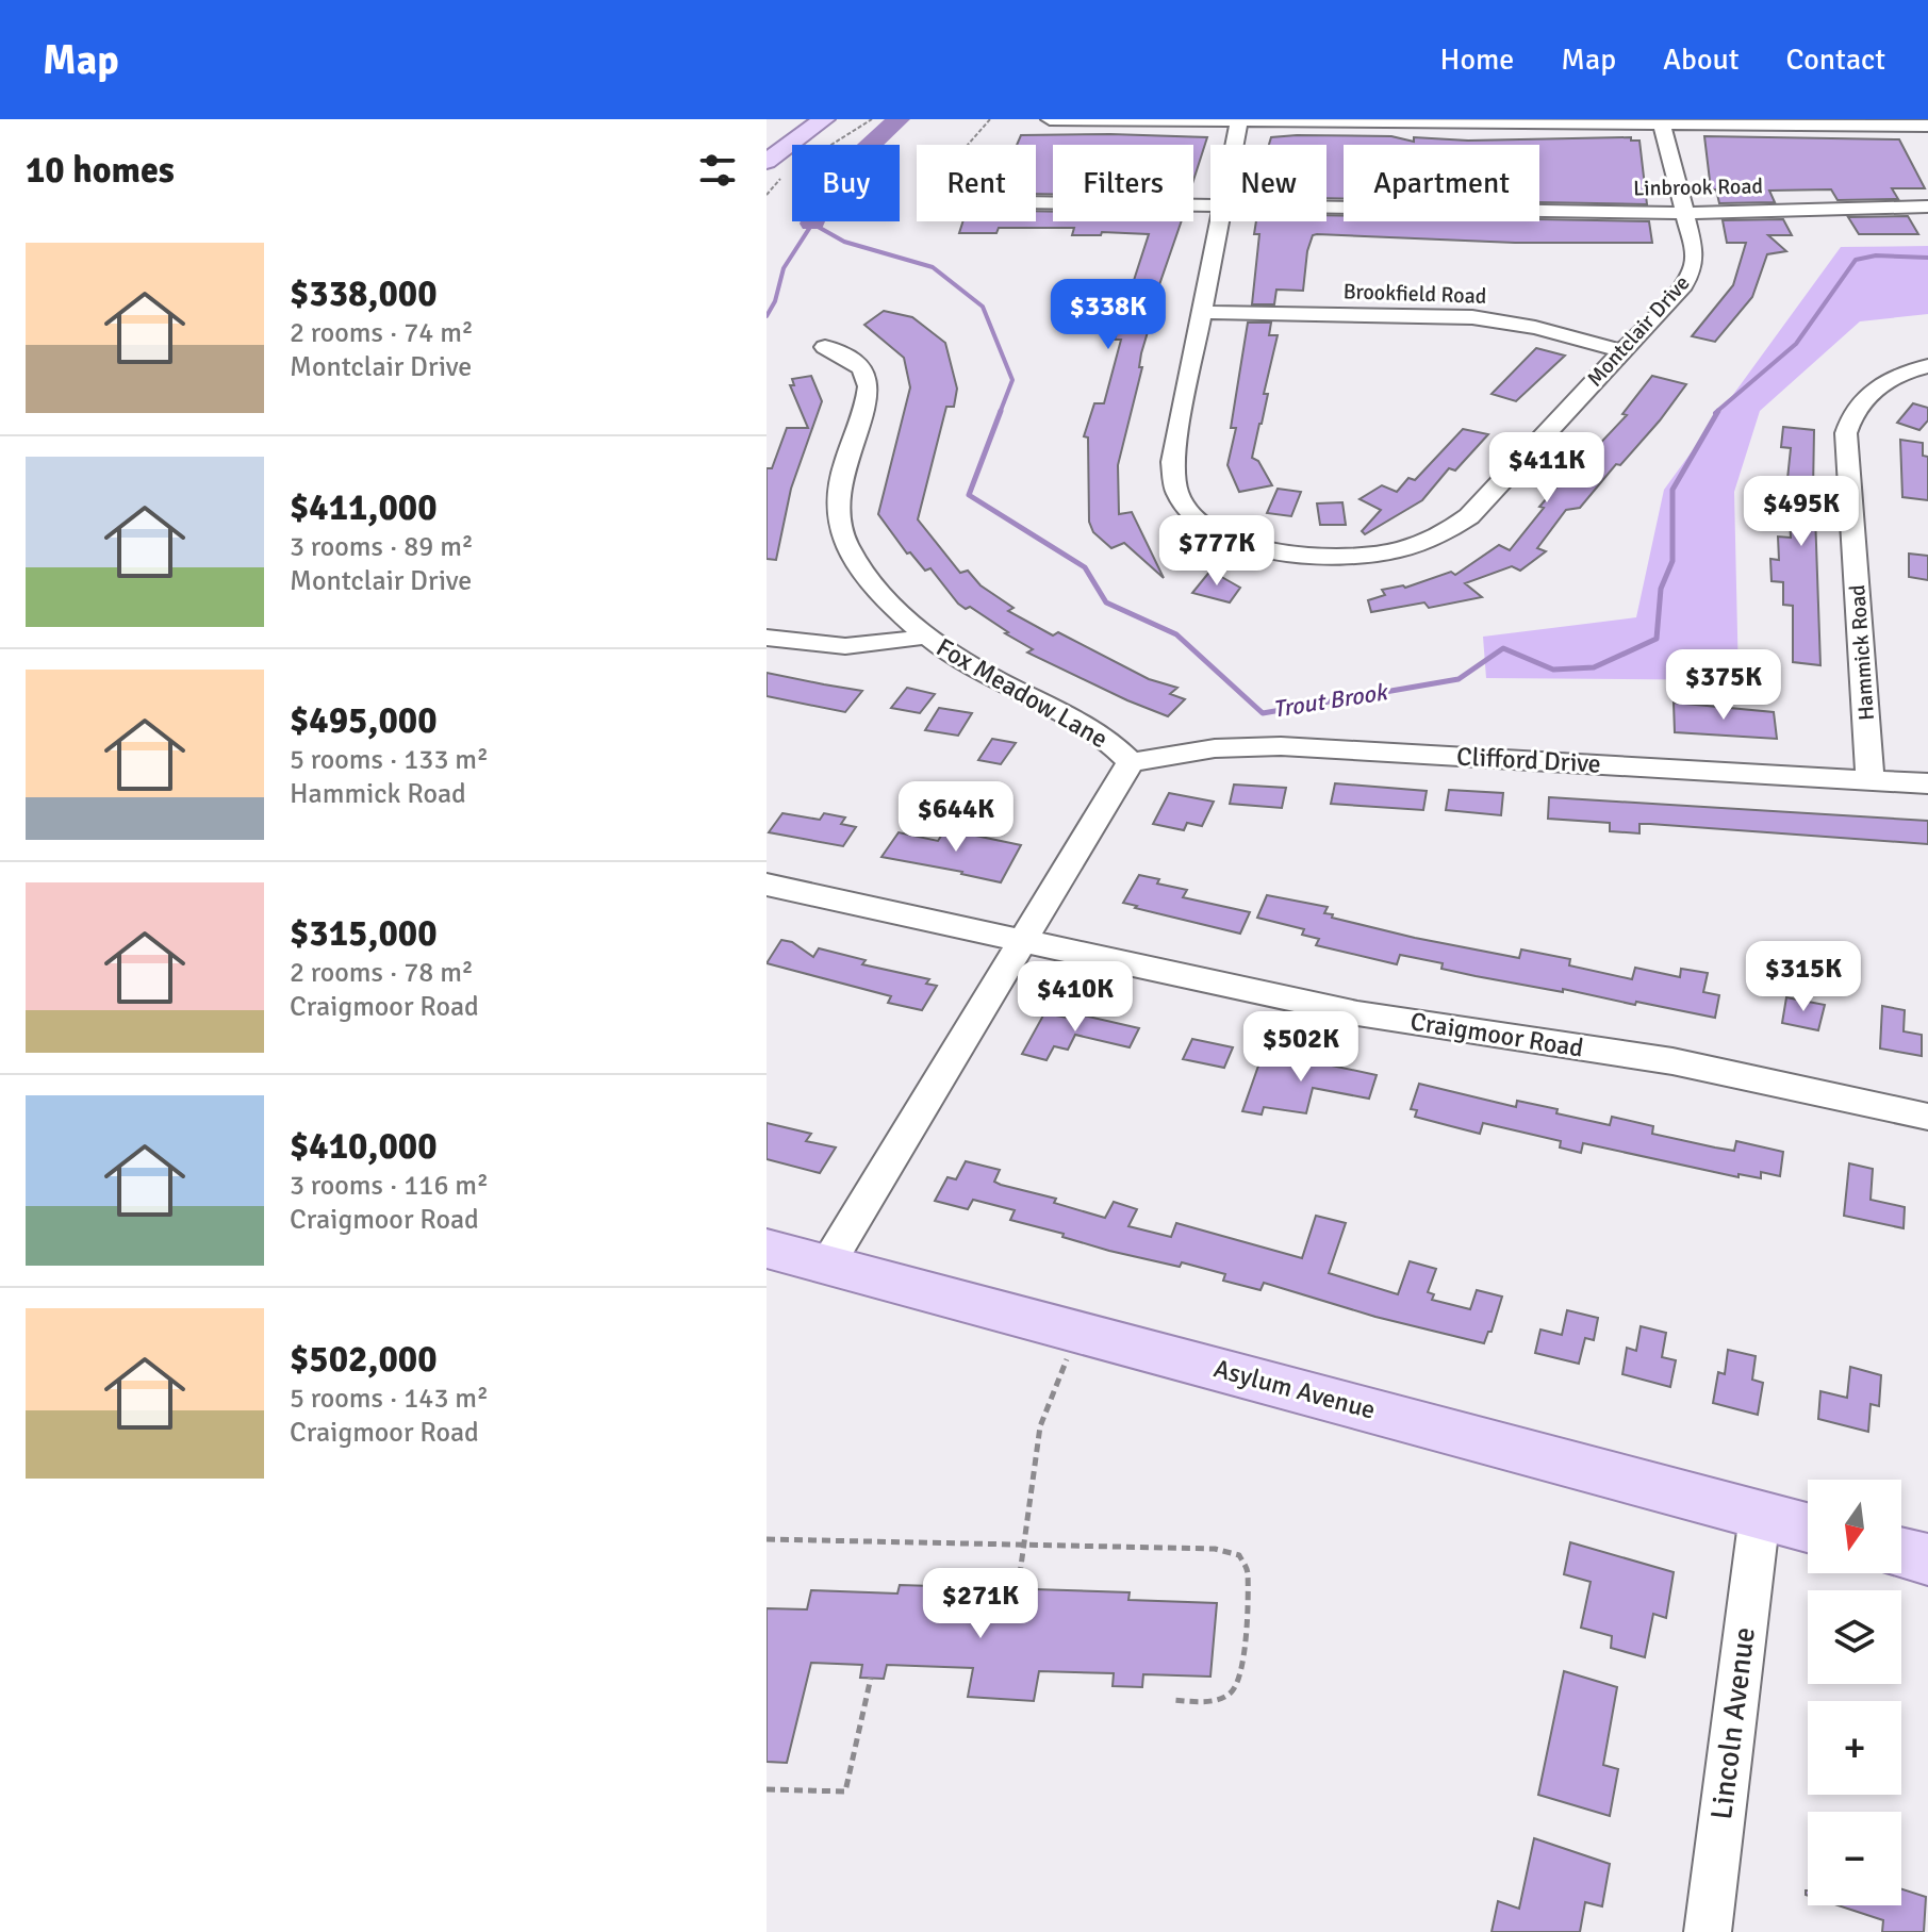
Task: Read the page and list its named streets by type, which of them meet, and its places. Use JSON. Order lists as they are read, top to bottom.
{
  "streets": {
    "main road": ["Asylum Avenue"],
    "street": [
      "Linbrook Road",
      "Brookfield Road",
      "Montclair Drive",
      "Hammick Road",
      "Fox Meadow Lane",
      "Clifford Drive",
      "Craigmoor Road",
      "Lincoln Avenue"
    ]
  },
  "crossings": [
    ["Linbrook Road", "Montclair Drive"],
    ["Brookfield Road", "Montclair Drive"],
    ["Hammick Road", "Clifford Drive"],
    ["Fox Meadow Lane", "Clifford Drive"],
    ["Fox Meadow Lane", "Craigmoor Road"],
    ["Fox Meadow Lane", "Asylum Avenue"],
    ["Asylum Avenue", "Lincoln Avenue"]
  ],
  "water": ["Trout Brook"],
  "north": "bottom",
  "page": {
    "header": "Map",
    "nav": [
      "Home",
      "Map",
      "About",
      "Contact"
    ],
    "heading": "10 homes",
    "chip": [
      "Buy",
      "Rent",
      "Filters",
      "New",
      "Apartment"
    ],
    "list": [
      {
        "name": "$338,000",
        "note": "2 rooms · 74 m² · Montclair Drive"
      },
      {
        "name": "$411,000",
        "note": "3 rooms · 89 m² · Montclair Drive"
      },
      {
        "name": "$495,000",
        "note": "5 rooms · 133 m² · Hammick Road"
      },
      {
        "name": "$315,000",
        "note": "2 rooms · 78 m² · Craigmoor Road"
      },
      {
        "name": "$410,000",
        "note": "3 rooms · 116 m² · Craigmoor Road"
      },
      {
        "name": "$502,000",
        "note": "5 rooms · 143 m² · Craigmoor Road"
      }
    ],
    "price": [
      "$338K",
      "$411K",
      "$495K",
      "$777K",
      "$375K",
      "$644K",
      "$315K",
      "$410K",
      "$502K",
      "$271K"
    ],
    "map_buttons": ["+", "−"]
  }
}
